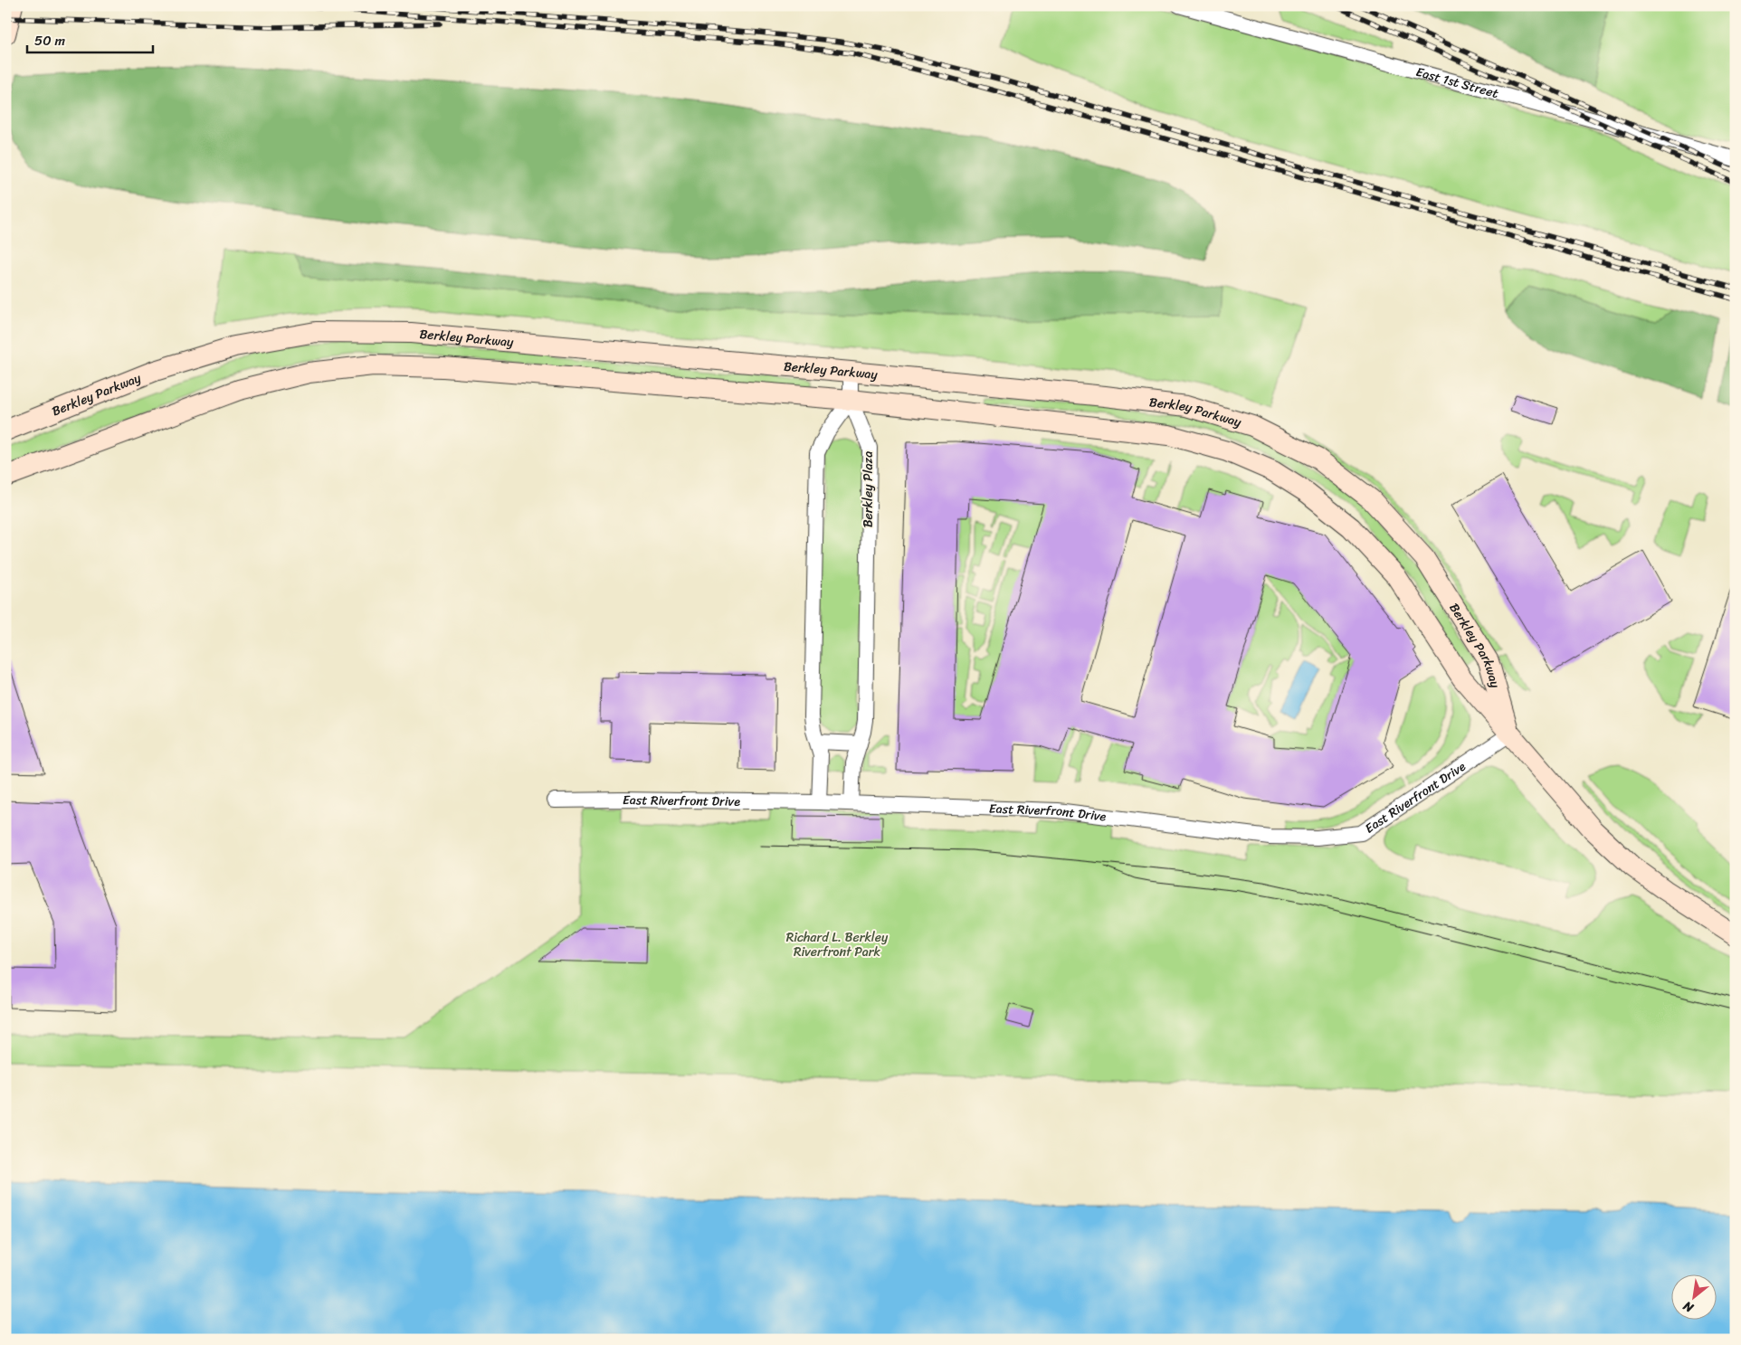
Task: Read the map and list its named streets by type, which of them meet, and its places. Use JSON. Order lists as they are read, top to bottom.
{
  "streets": {
    "main road": ["Berkley Parkway"],
    "street": ["East 1st Street", "Berkley Plaza", "East Riverfront Drive"]
  },
  "crossings": [
    ["Berkley Parkway", "Berkley Plaza"],
    ["Berkley Parkway", "East Riverfront Drive"],
    ["Berkley Plaza", "East Riverfront Drive"]
  ],
  "parks": ["Richard L. Berkley Riverfront Park"],
  "scale_bar": "50 m",
  "north": "bottom left"
}
